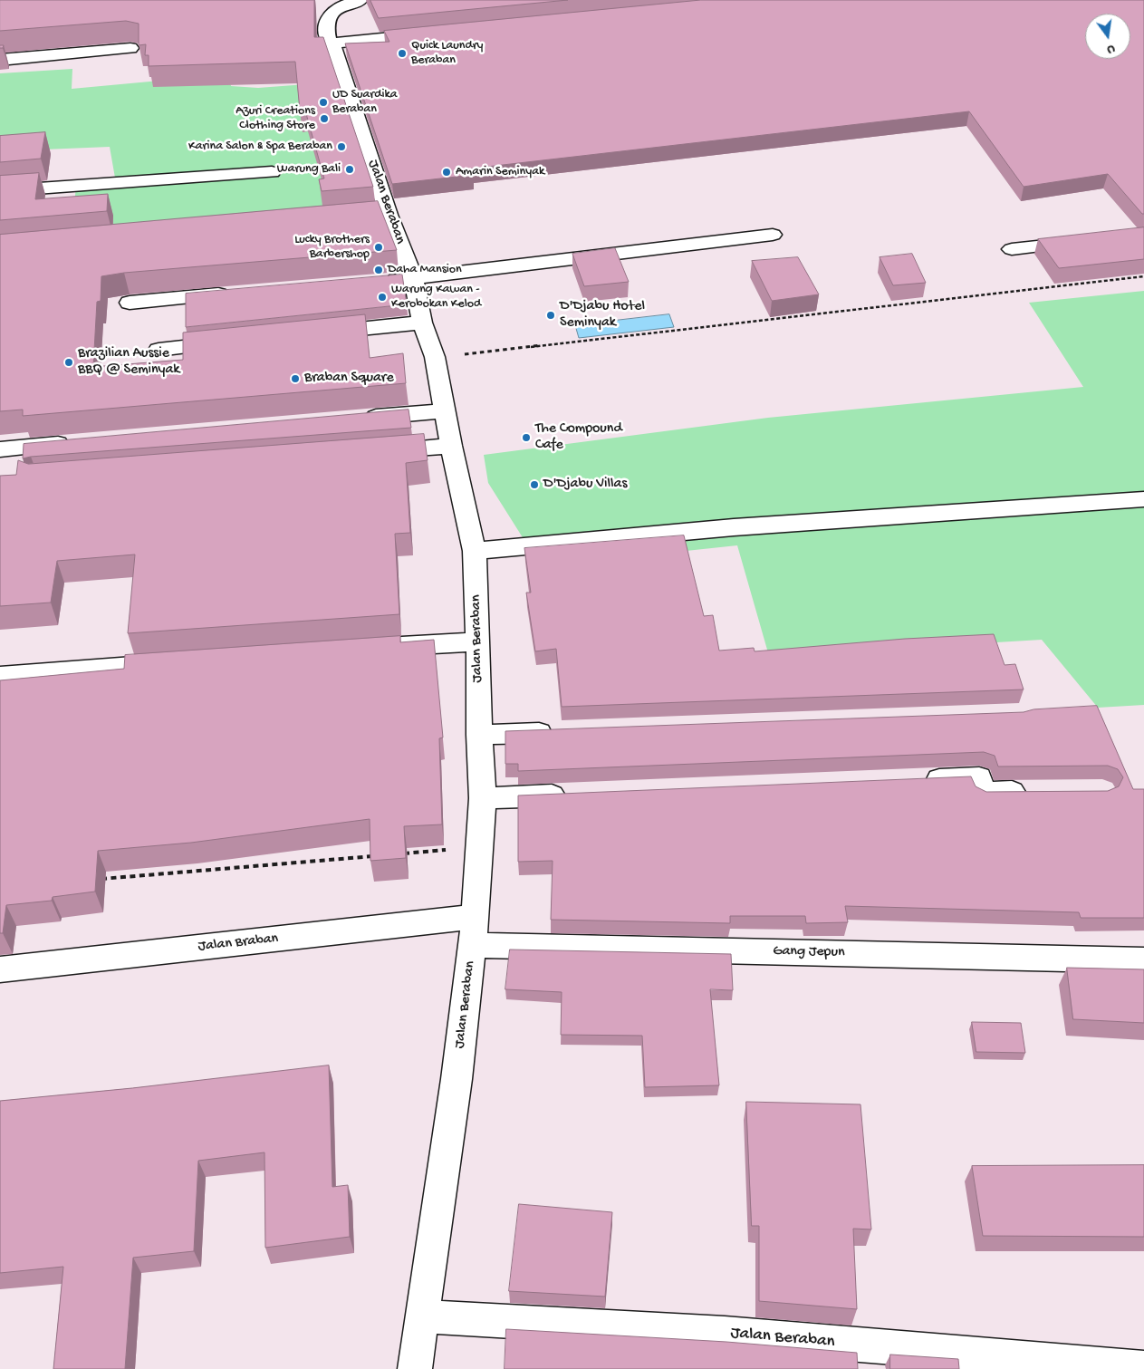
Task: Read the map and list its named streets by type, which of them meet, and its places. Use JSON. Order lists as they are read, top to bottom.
{
  "streets": {
    "street": ["Jalan Beraban", "Jalan Braban", "Gang Jepun"]
  },
  "crossings": [
    ["Jalan Beraban", "Jalan Braban"],
    ["Jalan Beraban", "Gang Jepun"]
  ],
  "places": [
    "Quick Laundry Beraban",
    "UD Suardika Beraban",
    "Azuri Creations Clothing Store",
    "Karina Salon & Spa Beraban",
    "Warung Bali",
    "Amarin Seminyak",
    "Lucky Brothers Barbershop",
    "Daha Mansion",
    "Warung Kawan - Kerobokan Kelod",
    "D'Djabu Hotel Seminyak",
    "Brazilian Aussie BBQ @ Seminyak",
    "Braban Square",
    "The Compound Cafe",
    "D'Djabu Villas"
  ],
  "north": "bottom"
}
